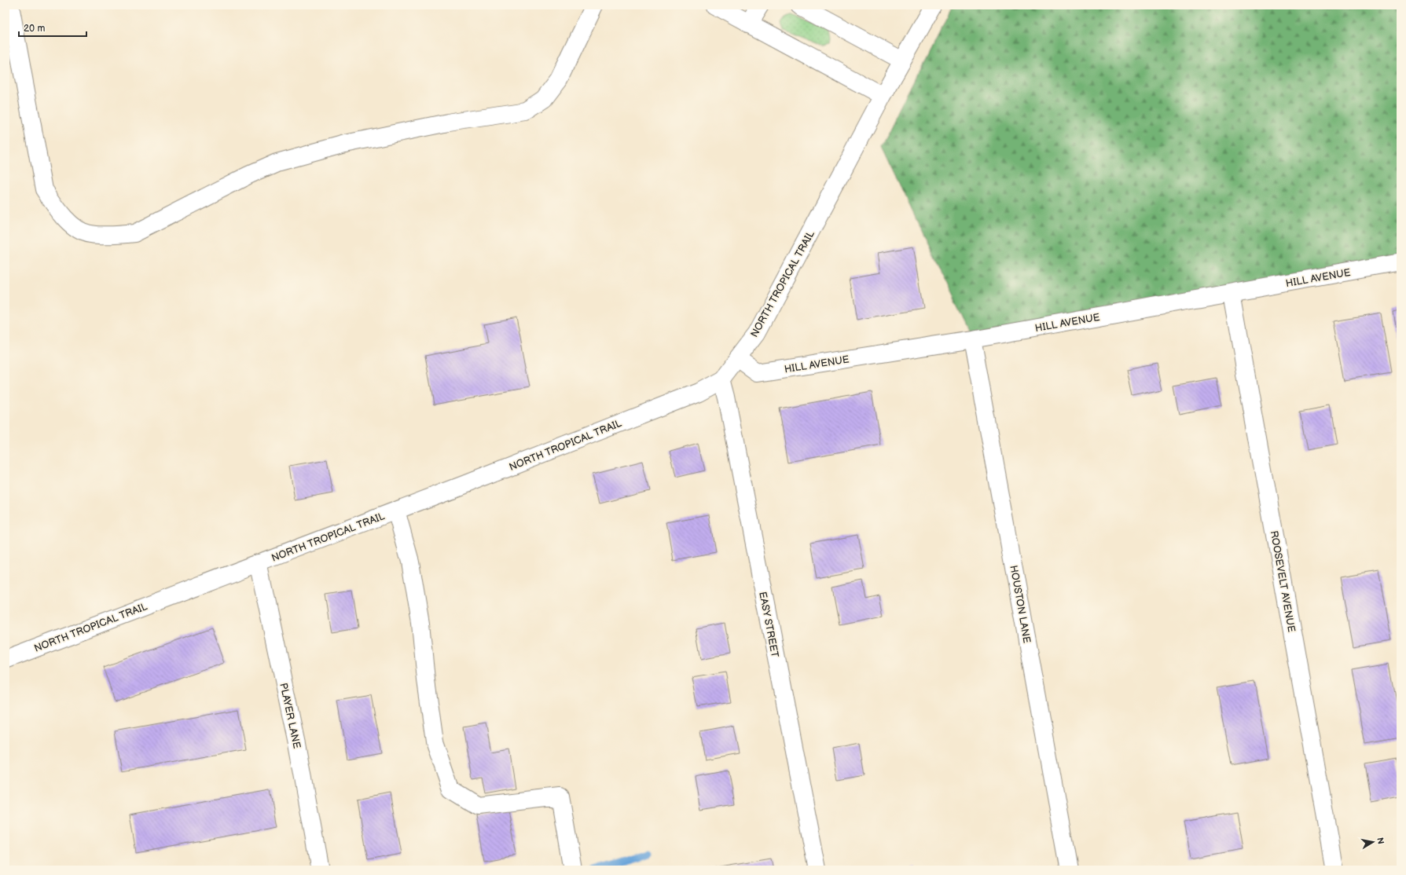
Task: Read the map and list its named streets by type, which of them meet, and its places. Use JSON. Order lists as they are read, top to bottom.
{
  "streets": {
    "street": [
      "HILL AVENUE",
      "NORTH TROPICAL TRAIL",
      "ROOSEVELT AVENUE",
      "HOUSTON LANE",
      "EASY STREET",
      "PLAYER LANE"
    ]
  },
  "crossings": [
    ["HILL AVENUE", "NORTH TROPICAL TRAIL"],
    ["HILL AVENUE", "ROOSEVELT AVENUE"],
    ["HILL AVENUE", "HOUSTON LANE"],
    ["NORTH TROPICAL TRAIL", "EASY STREET"],
    ["NORTH TROPICAL TRAIL", "PLAYER LANE"]
  ],
  "scale_bar": "20 m",
  "north": "right"
}
